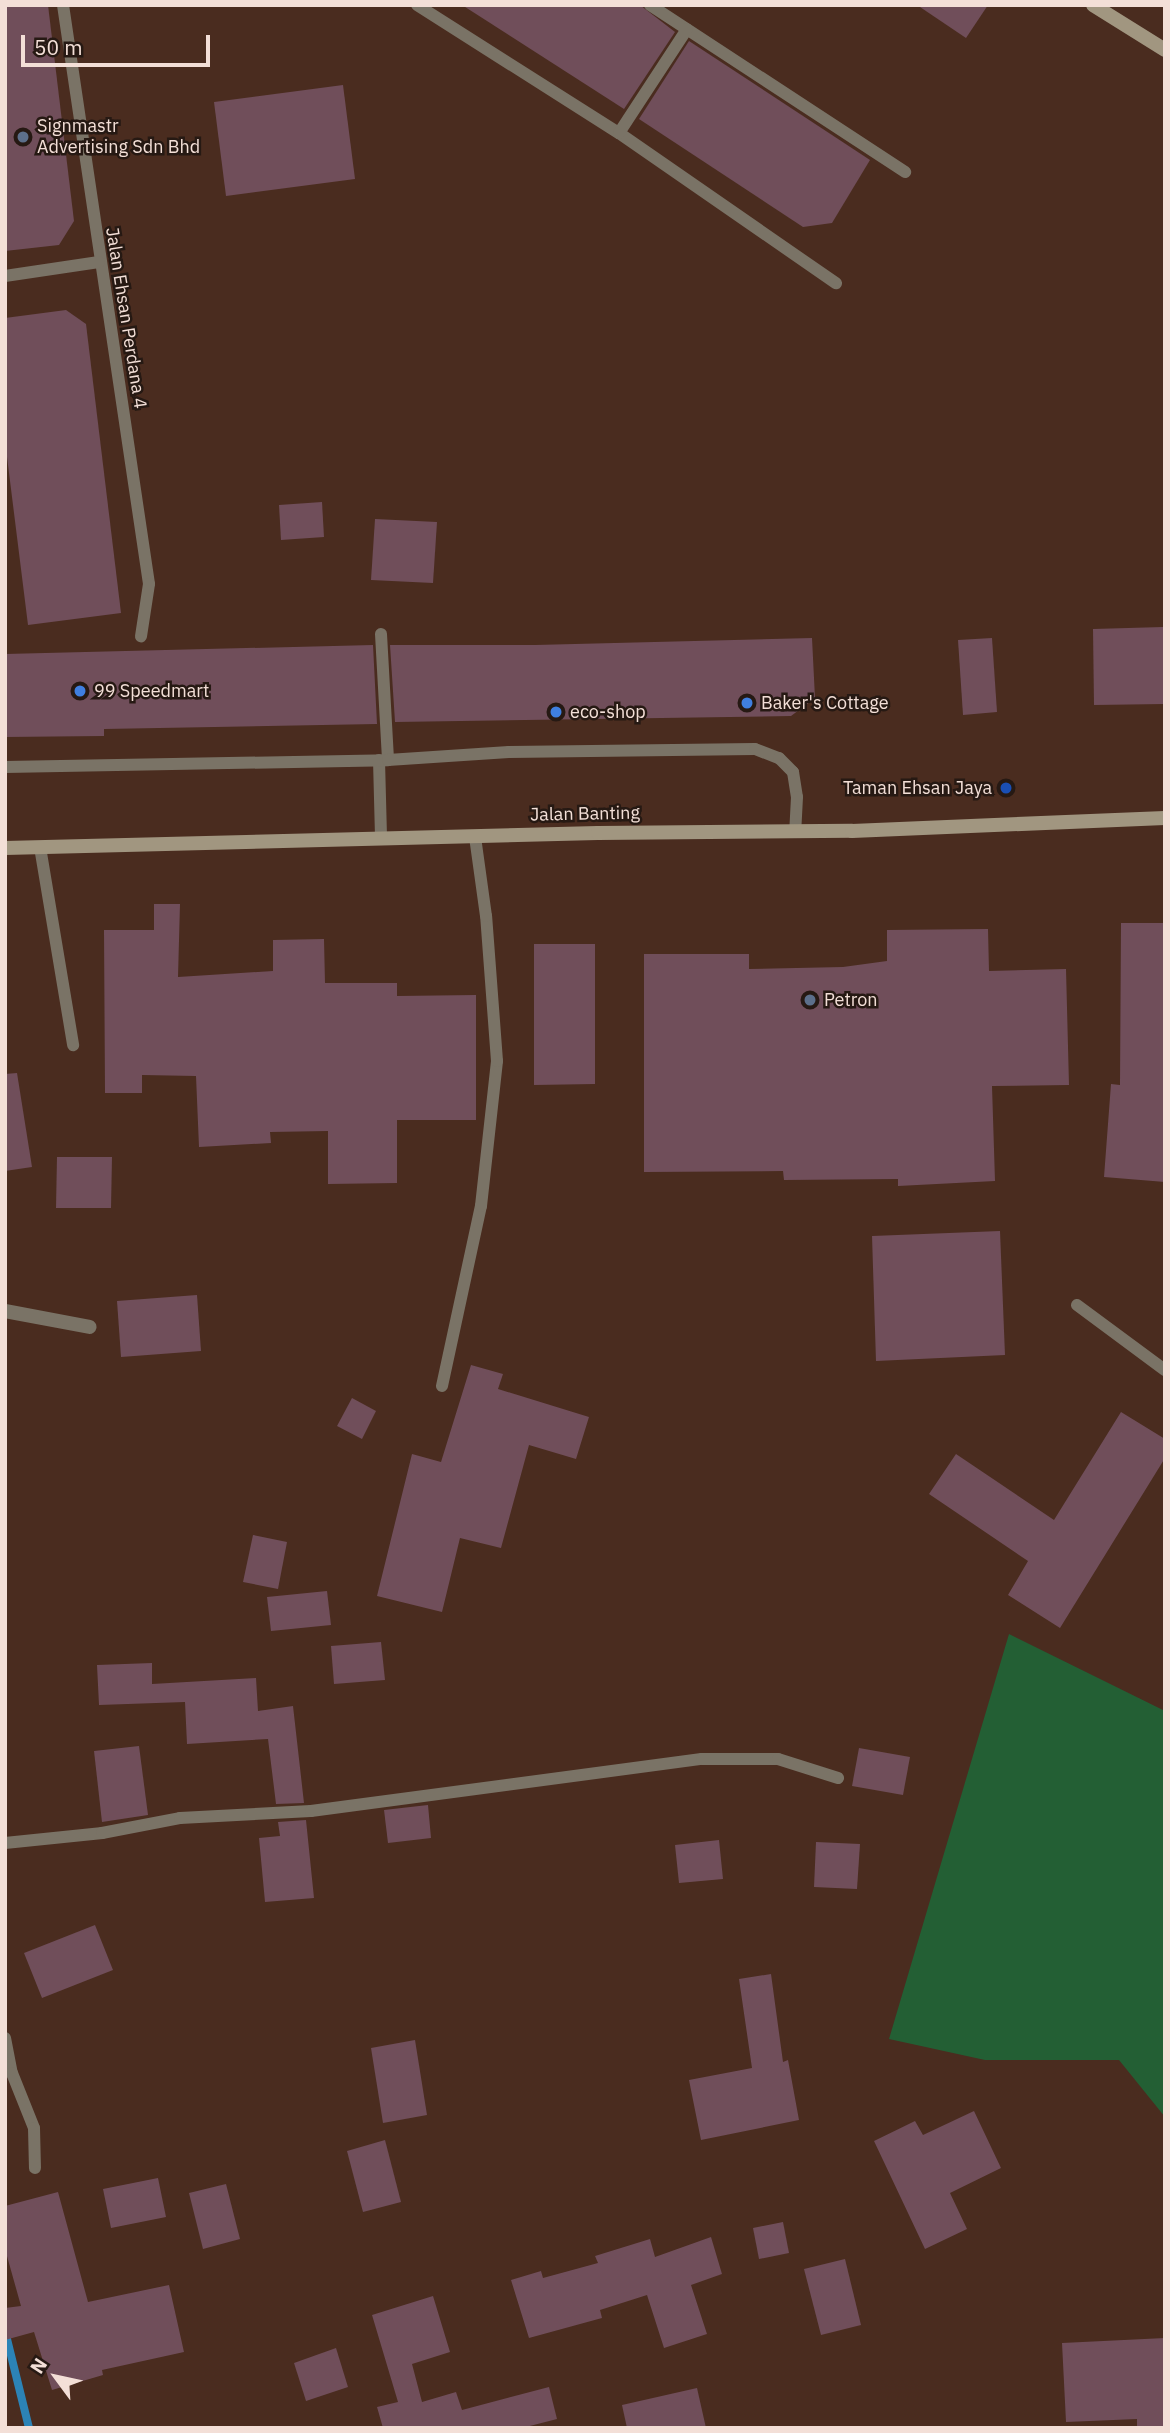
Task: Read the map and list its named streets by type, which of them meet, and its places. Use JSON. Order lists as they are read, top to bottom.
{
  "streets": {
    "main road": ["Jalan Banting"],
    "lane": ["Jalan Ehsan Perdana 4"]
  },
  "places": [
    "Signmastr Advertising Sdn Bhd",
    "99 Speedmart",
    "Baker's Cottage",
    "eco-shop",
    "Taman Ehsan Jaya",
    "Petron"
  ],
  "scale_bar": "50 m",
  "north": "top left"
}
